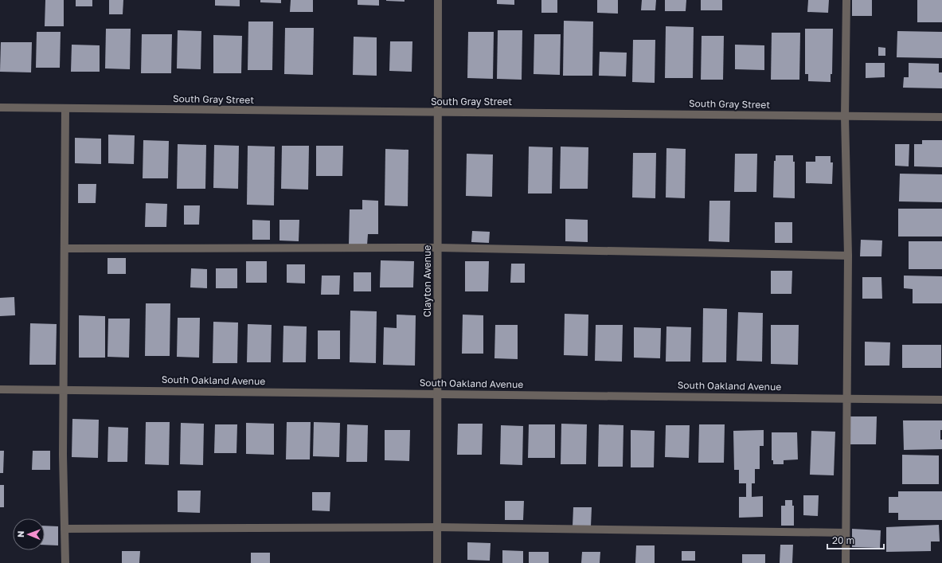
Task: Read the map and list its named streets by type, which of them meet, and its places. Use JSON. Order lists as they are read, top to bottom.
{
  "streets": {
    "street": ["South Gray Street", "Clayton Avenue", "South Oakland Avenue"]
  },
  "crossings": [
    ["South Gray Street", "Clayton Avenue"],
    ["Clayton Avenue", "South Oakland Avenue"]
  ],
  "scale_bar": "20 m",
  "north": "left"
}
